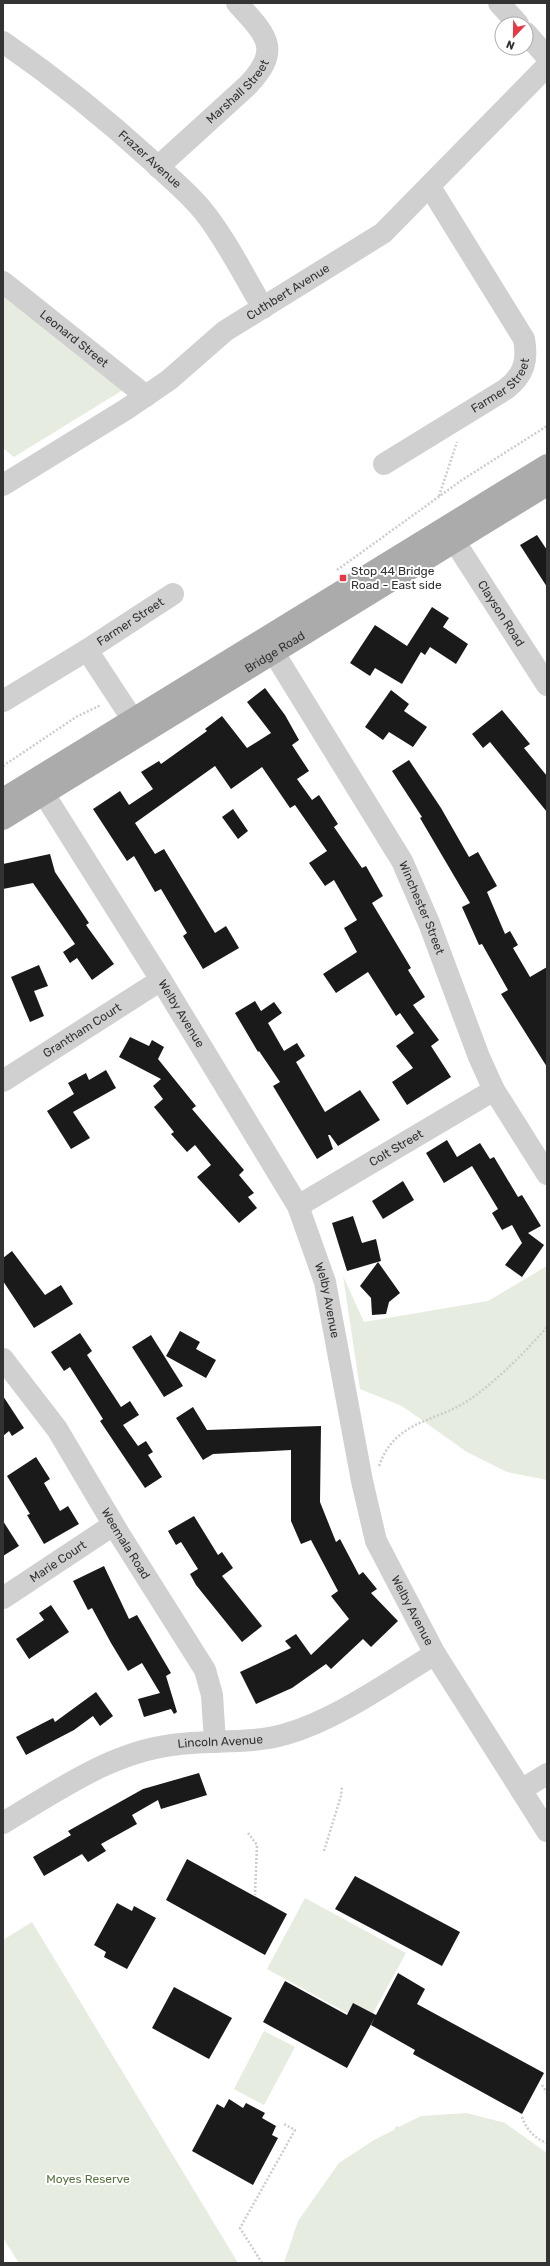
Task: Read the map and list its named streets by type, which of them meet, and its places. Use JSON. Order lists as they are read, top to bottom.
{
  "streets": {
    "main road": ["Bridge Road"],
    "street": [
      "Marshall Street",
      "Frazer Avenue",
      "Cuthbert Avenue",
      "Leonard Street",
      "Farmer Street",
      "Clayson Road",
      "Winchester Street",
      "Welby Avenue",
      "Grantham Court",
      "Colt Street",
      "Weemala Road",
      "Marie Court",
      "Lincoln Avenue"
    ]
  },
  "crossings": [
    ["Marshall Street", "Frazer Avenue"],
    ["Frazer Avenue", "Cuthbert Avenue"],
    ["Cuthbert Avenue", "Leonard Street"],
    ["Cuthbert Avenue", "Farmer Street"],
    ["Farmer Street", "Bridge Road"],
    ["Clayson Road", "Bridge Road"],
    ["Bridge Road", "Winchester Street"],
    ["Bridge Road", "Welby Avenue"],
    ["Winchester Street", "Colt Street"],
    ["Welby Avenue", "Grantham Court"],
    ["Welby Avenue", "Colt Street"],
    ["Welby Avenue", "Lincoln Avenue"],
    ["Weemala Road", "Marie Court"],
    ["Weemala Road", "Lincoln Avenue"]
  ],
  "parks": ["Moyes Reserve"],
  "places": {
    "transit": ["Stop 44 Bridge Road - East side"]
  },
  "north": "bottom"
}
